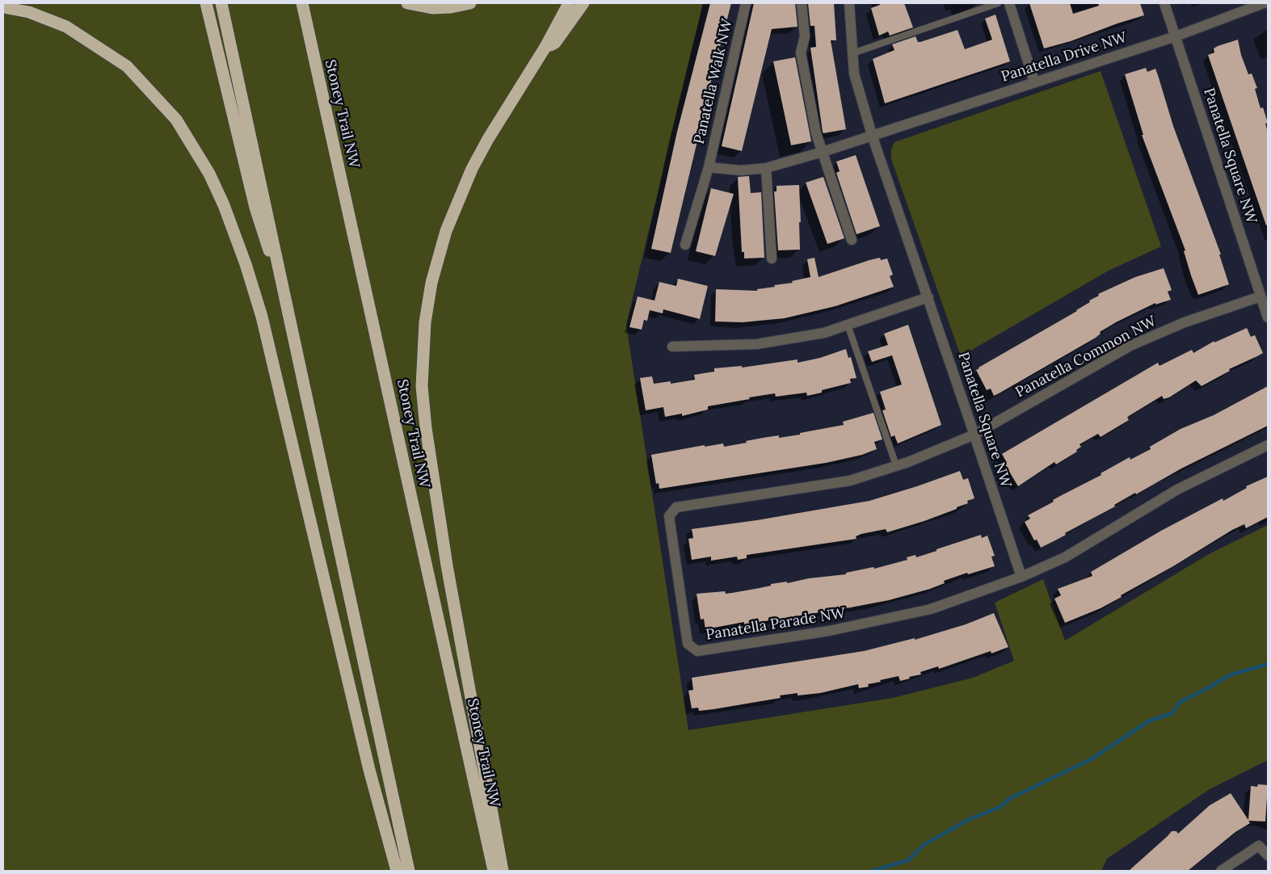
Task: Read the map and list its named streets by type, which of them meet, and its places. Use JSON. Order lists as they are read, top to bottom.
{
  "streets": {
    "highway": ["Stoney Trail NW"],
    "street": [
      "Panatella Drive NW",
      "Panatella Walk NW",
      "Panatella Square NW",
      "Panatella Common NW",
      "Panatella Parade NW"
    ]
  },
  "crossings": [
    ["Panatella Drive NW", "Panatella Square NW"],
    ["Panatella Square NW", "Panatella Common NW"],
    ["Panatella Square NW", "Panatella Parade NW"],
    ["Panatella Common NW", "Panatella Parade NW"]
  ]
}
